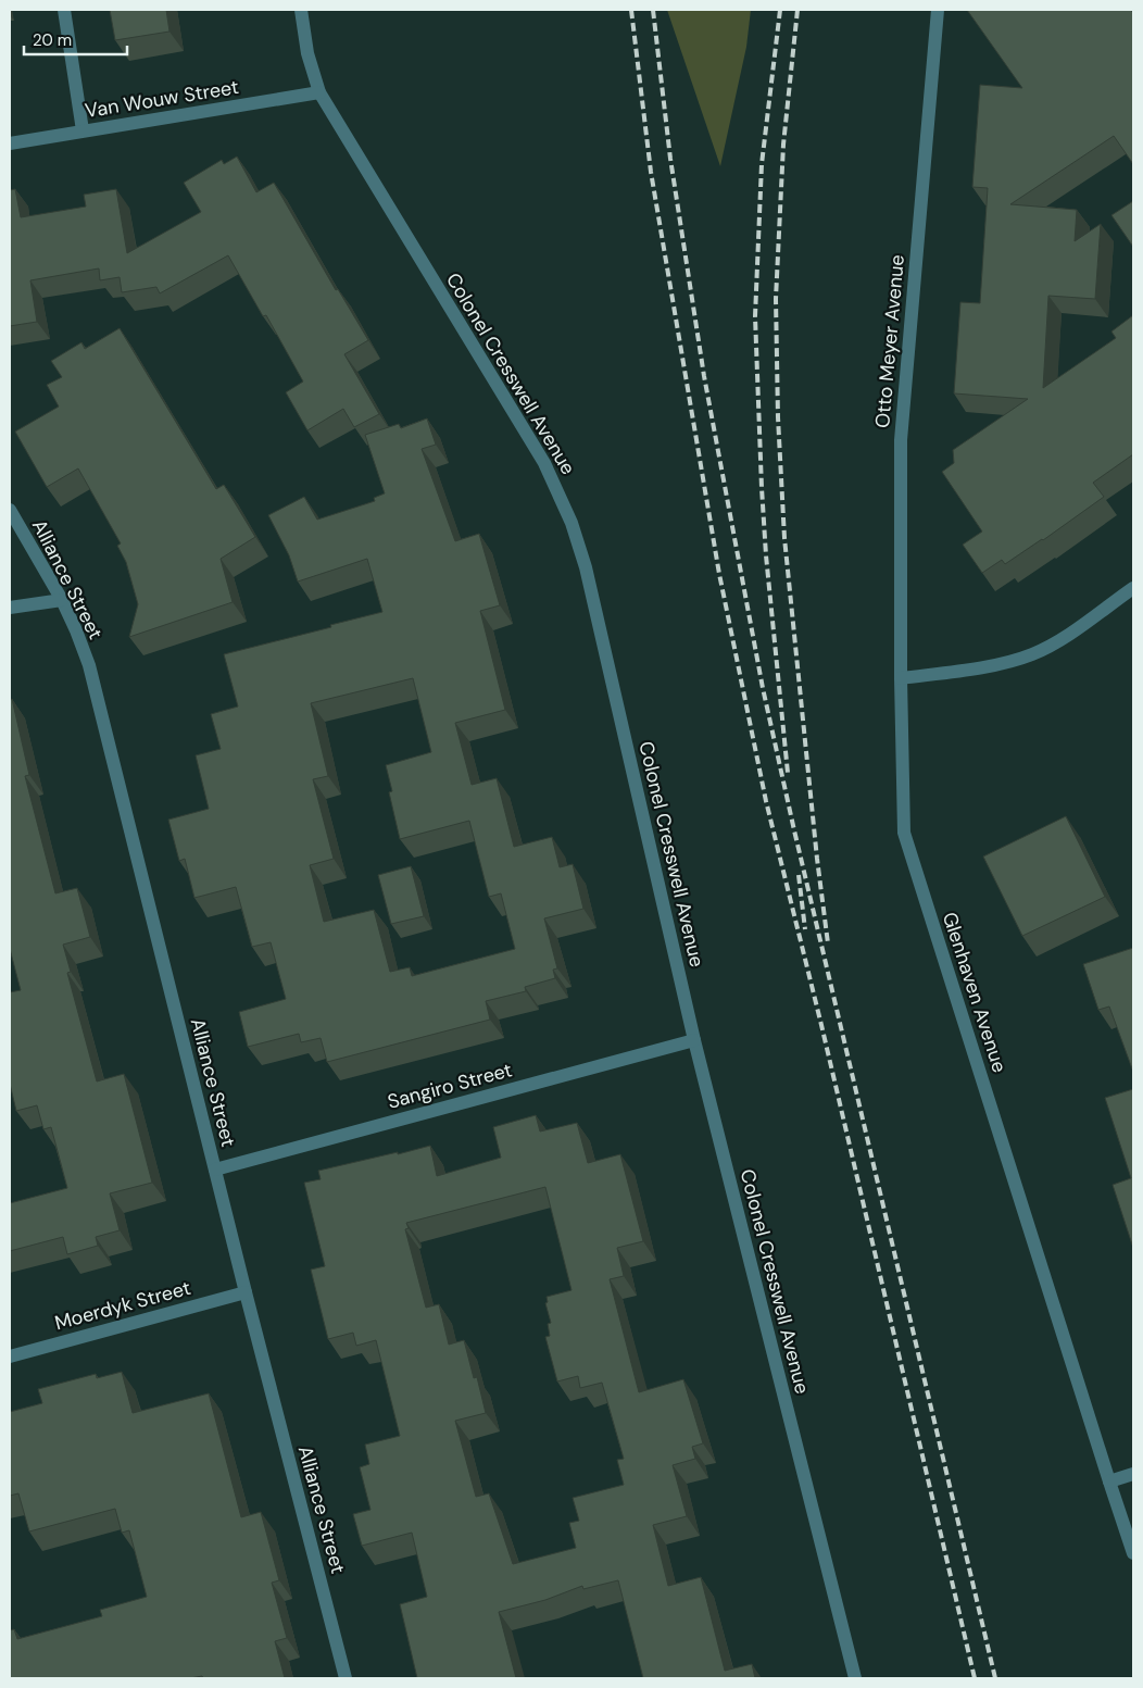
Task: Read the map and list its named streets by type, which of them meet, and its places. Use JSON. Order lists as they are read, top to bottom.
{
  "streets": {
    "street": [
      "Van Wouw Street",
      "Otto Meyer Avenue",
      "Colonel Cresswell Avenue",
      "Alliance Street",
      "Glenhaven Avenue",
      "Sangiro Street",
      "Moerdyk Street"
    ]
  },
  "crossings": [
    ["Van Wouw Street", "Colonel Cresswell Avenue"],
    ["Otto Meyer Avenue", "Glenhaven Avenue"],
    ["Colonel Cresswell Avenue", "Sangiro Street"],
    ["Alliance Street", "Sangiro Street"],
    ["Alliance Street", "Moerdyk Street"]
  ],
  "scale_bar": "20 m"
}
